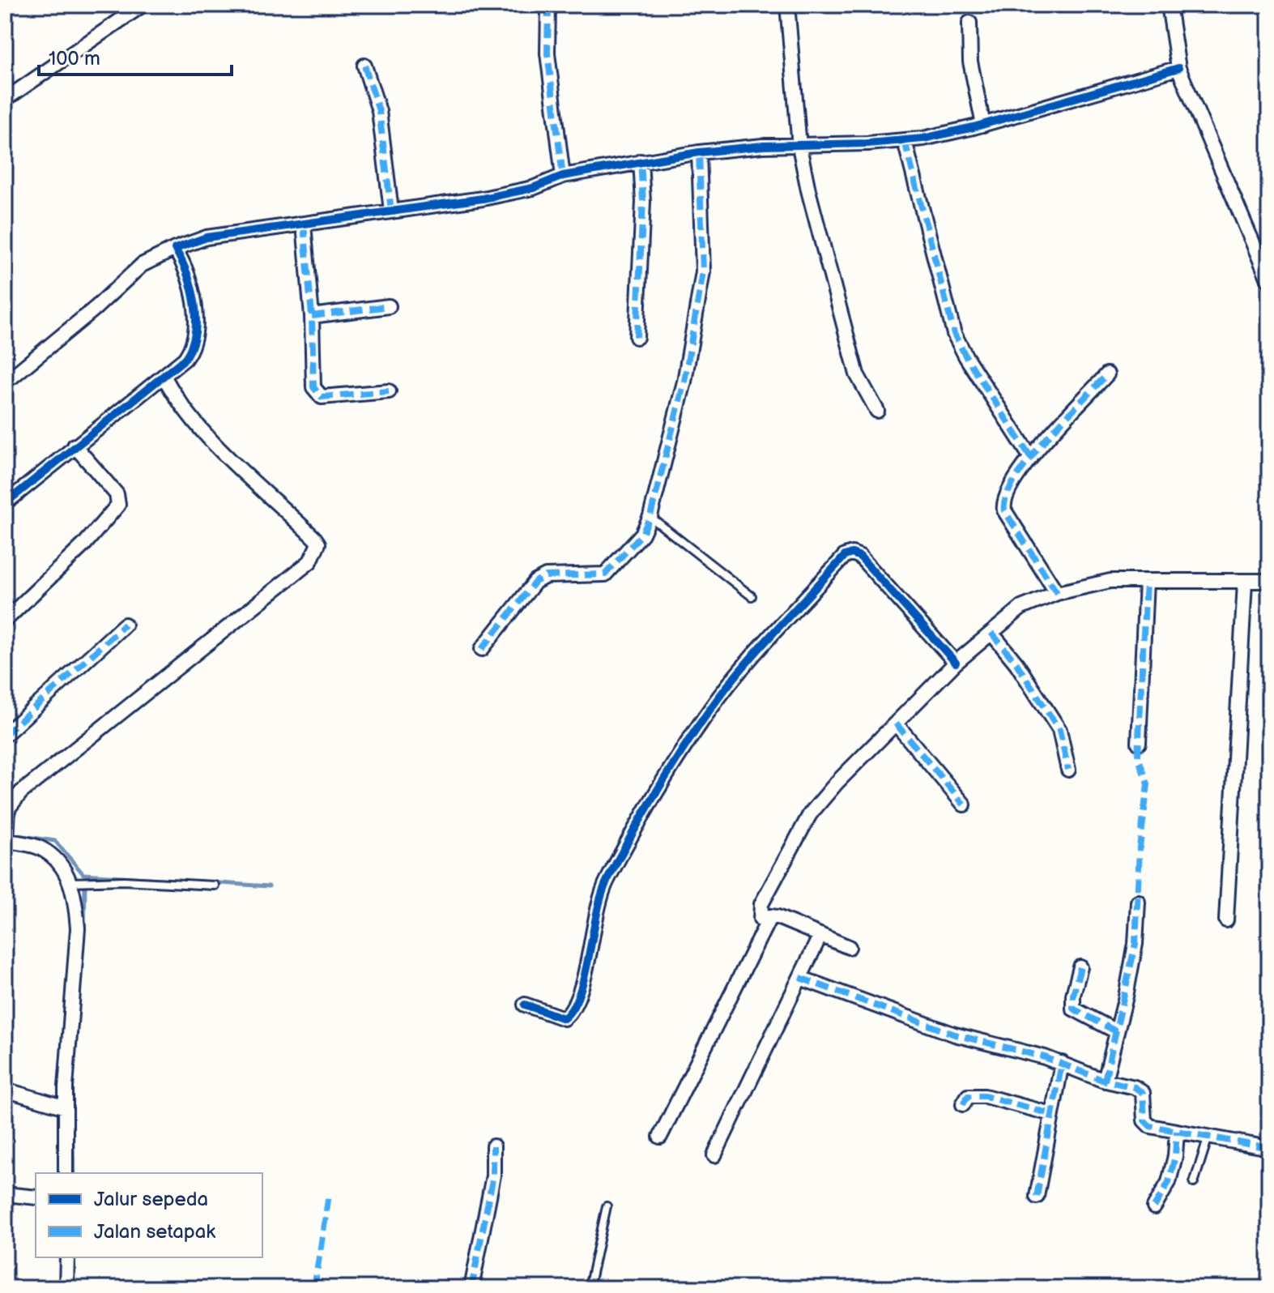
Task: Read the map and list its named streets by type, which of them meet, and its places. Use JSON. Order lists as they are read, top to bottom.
{
  "legend": ["Jalur sepeda", "Jalan setapak"],
  "scale_bar": "100 m"
}
